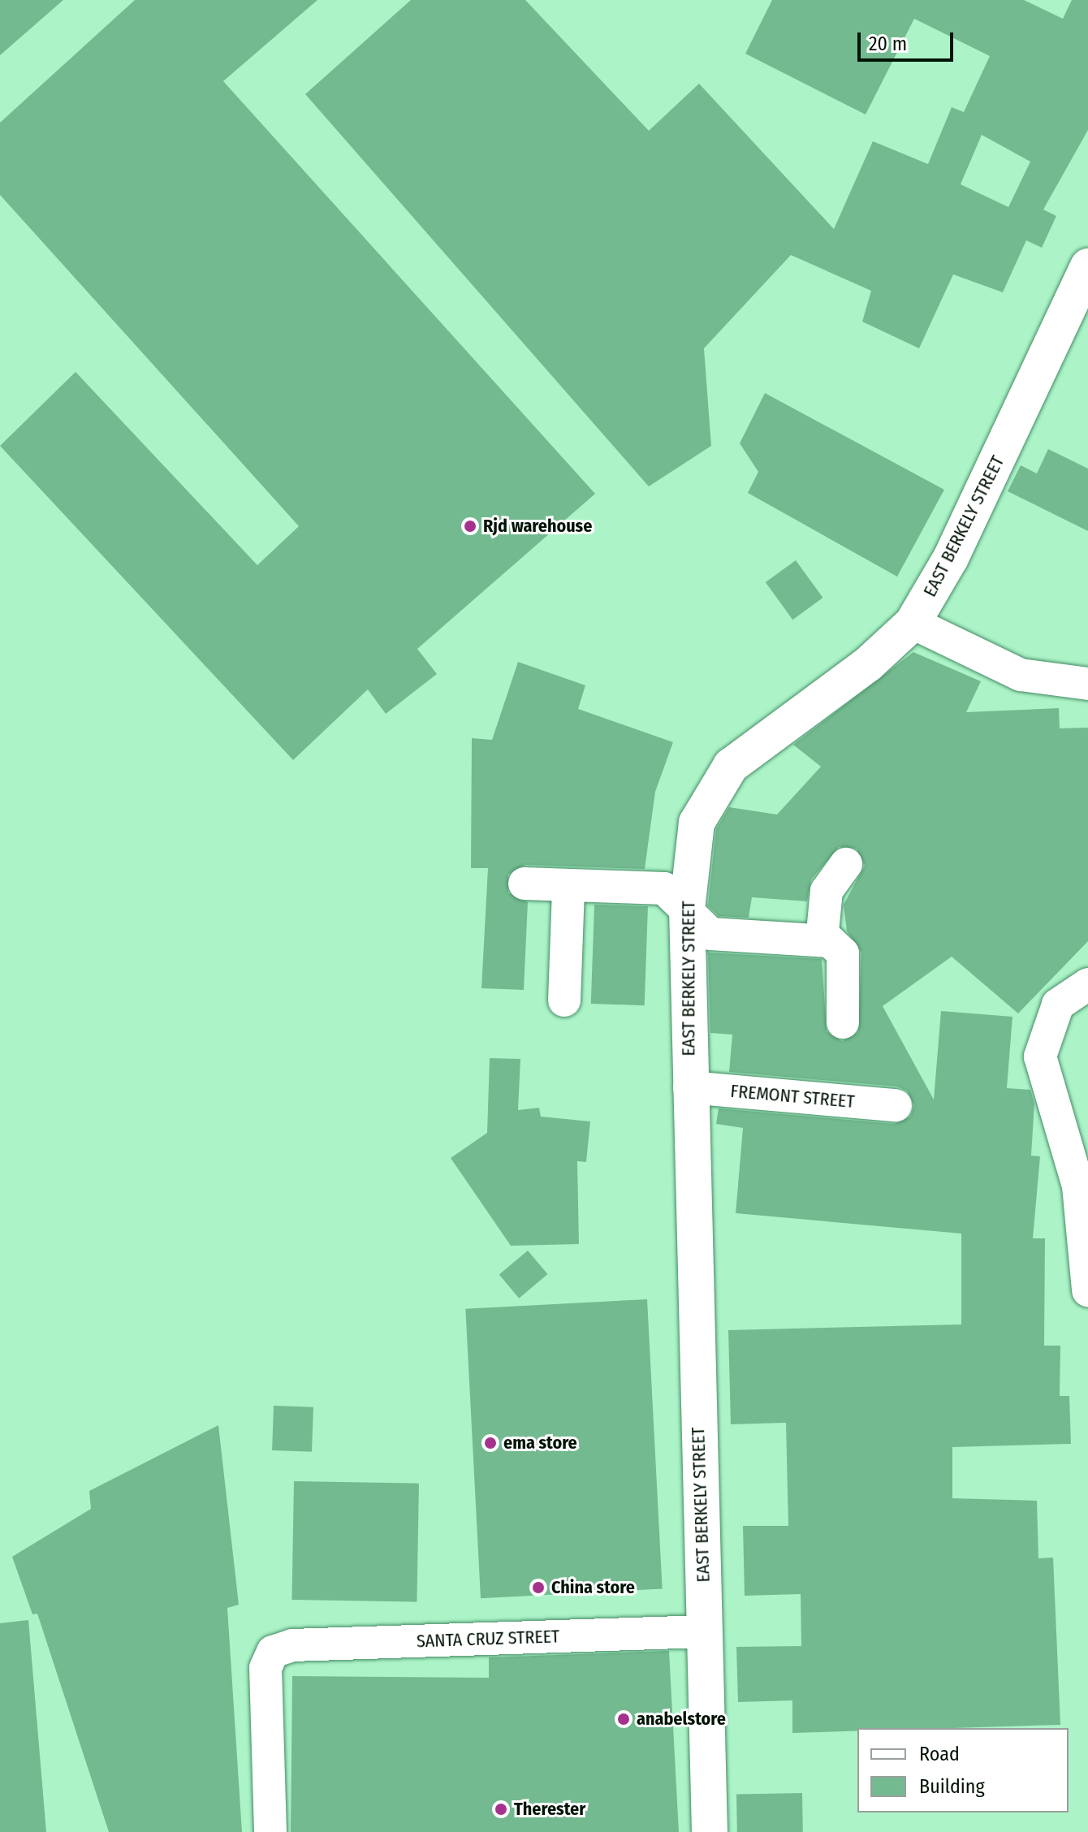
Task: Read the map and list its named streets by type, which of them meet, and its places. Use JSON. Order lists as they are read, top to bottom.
{
  "streets": {
    "street": ["EAST BERKELY STREET", "FREMONT STREET", "SANTA CRUZ STREET"]
  },
  "crossings": [
    ["EAST BERKELY STREET", "FREMONT STREET"],
    ["EAST BERKELY STREET", "SANTA CRUZ STREET"]
  ],
  "places": [
    "Rjd warehouse",
    "ema store",
    "China store",
    "anabelstore",
    "Therester"
  ],
  "legend": ["Road", "Building"],
  "scale_bar": "20 m"
}
